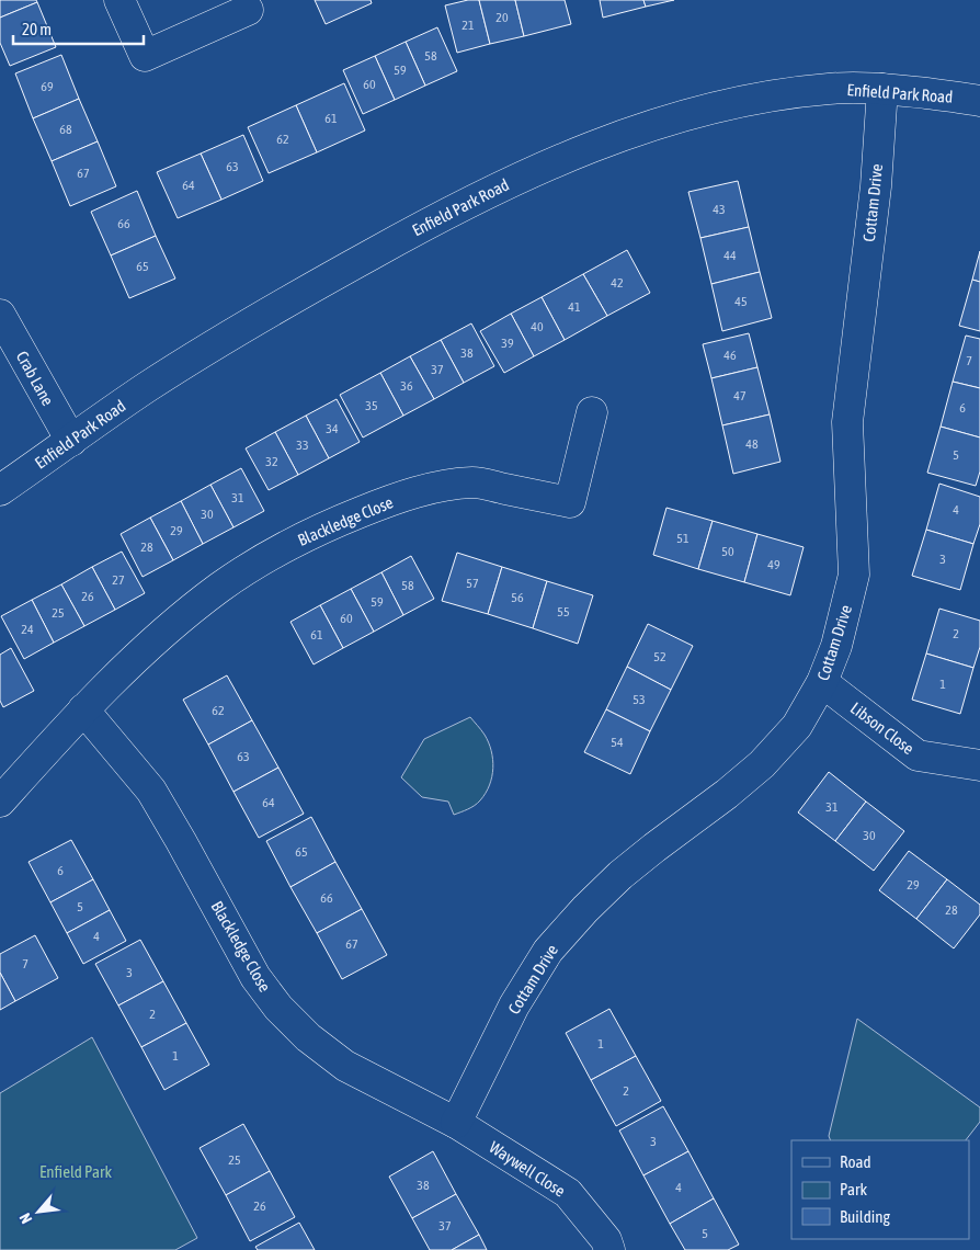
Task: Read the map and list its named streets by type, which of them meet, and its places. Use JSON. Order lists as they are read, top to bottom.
{
  "streets": {
    "street": [
      "Enfield Park Road",
      "Cottam Drive",
      "Crab Lane",
      "Blackledge Close",
      "Libson Close",
      "Waywell Close"
    ]
  },
  "crossings": [
    ["Enfield Park Road", "Cottam Drive"],
    ["Enfield Park Road", "Crab Lane"],
    ["Cottam Drive", "Blackledge Close"],
    ["Cottam Drive", "Libson Close"],
    ["Cottam Drive", "Waywell Close"],
    ["Blackledge Close", "Waywell Close"]
  ],
  "parks": ["Enfield Park"],
  "house_numbers": [
    "20",
    "21",
    "58",
    "59",
    "60",
    "69",
    "61",
    "68",
    "62",
    "63",
    "67",
    "64",
    "43",
    "66",
    "44",
    "65",
    "42",
    "45",
    "41",
    "40",
    "39",
    "38",
    "46",
    "7",
    "37",
    "36",
    "47",
    "35",
    "6",
    "34",
    "48",
    "33",
    "5",
    "32",
    "31",
    "4",
    "30",
    "29",
    "51",
    "28",
    "50",
    "3",
    "49",
    "27",
    "57",
    "58",
    "26",
    "56",
    "59",
    "55",
    "25",
    "60",
    "24",
    "2",
    "61",
    "52",
    "1",
    "53",
    "62",
    "54",
    "63",
    "64",
    "31",
    "30",
    "65",
    "6",
    "29",
    "66",
    "5",
    "28",
    "4",
    "67",
    "7",
    "3",
    "2",
    "1",
    "1",
    "2",
    "3",
    "25",
    "38",
    "4",
    "26",
    "37",
    "5"
  ],
  "legend": ["Road", "Park", "Building"],
  "scale_bar": "20 m",
  "north": "bottom left"
}
